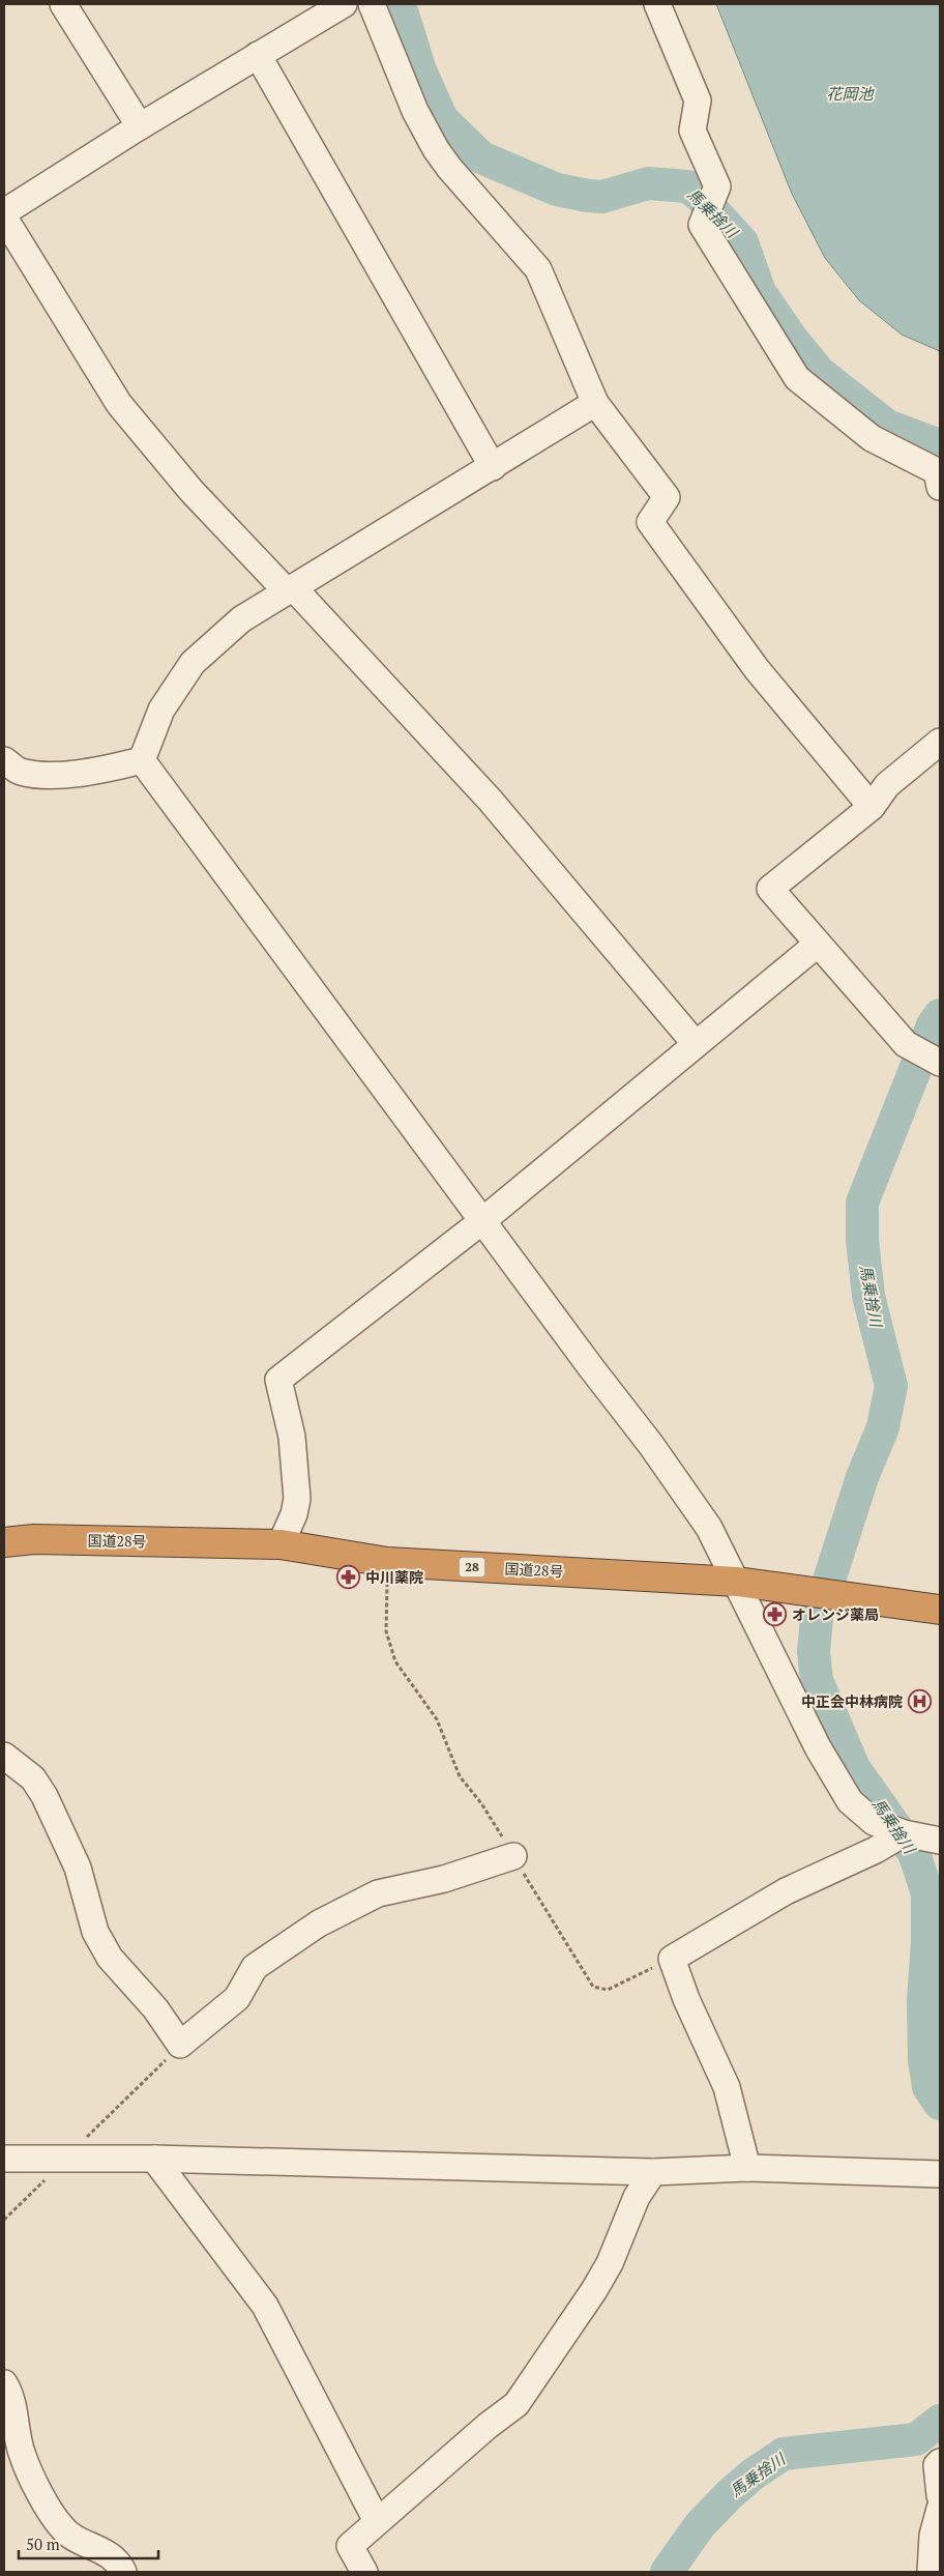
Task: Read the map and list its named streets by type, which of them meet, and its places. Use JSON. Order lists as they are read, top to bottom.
{
  "streets": {
    "highway": ["国道28号", "28"]
  },
  "water": ["花岡池", "馬乗捨川"],
  "places": {
    "pharmacy": ["中川薬院", "オレンジ薬局"],
    "hospital": ["中正会中林病院"]
  },
  "scale_bar": "50 m"
}
